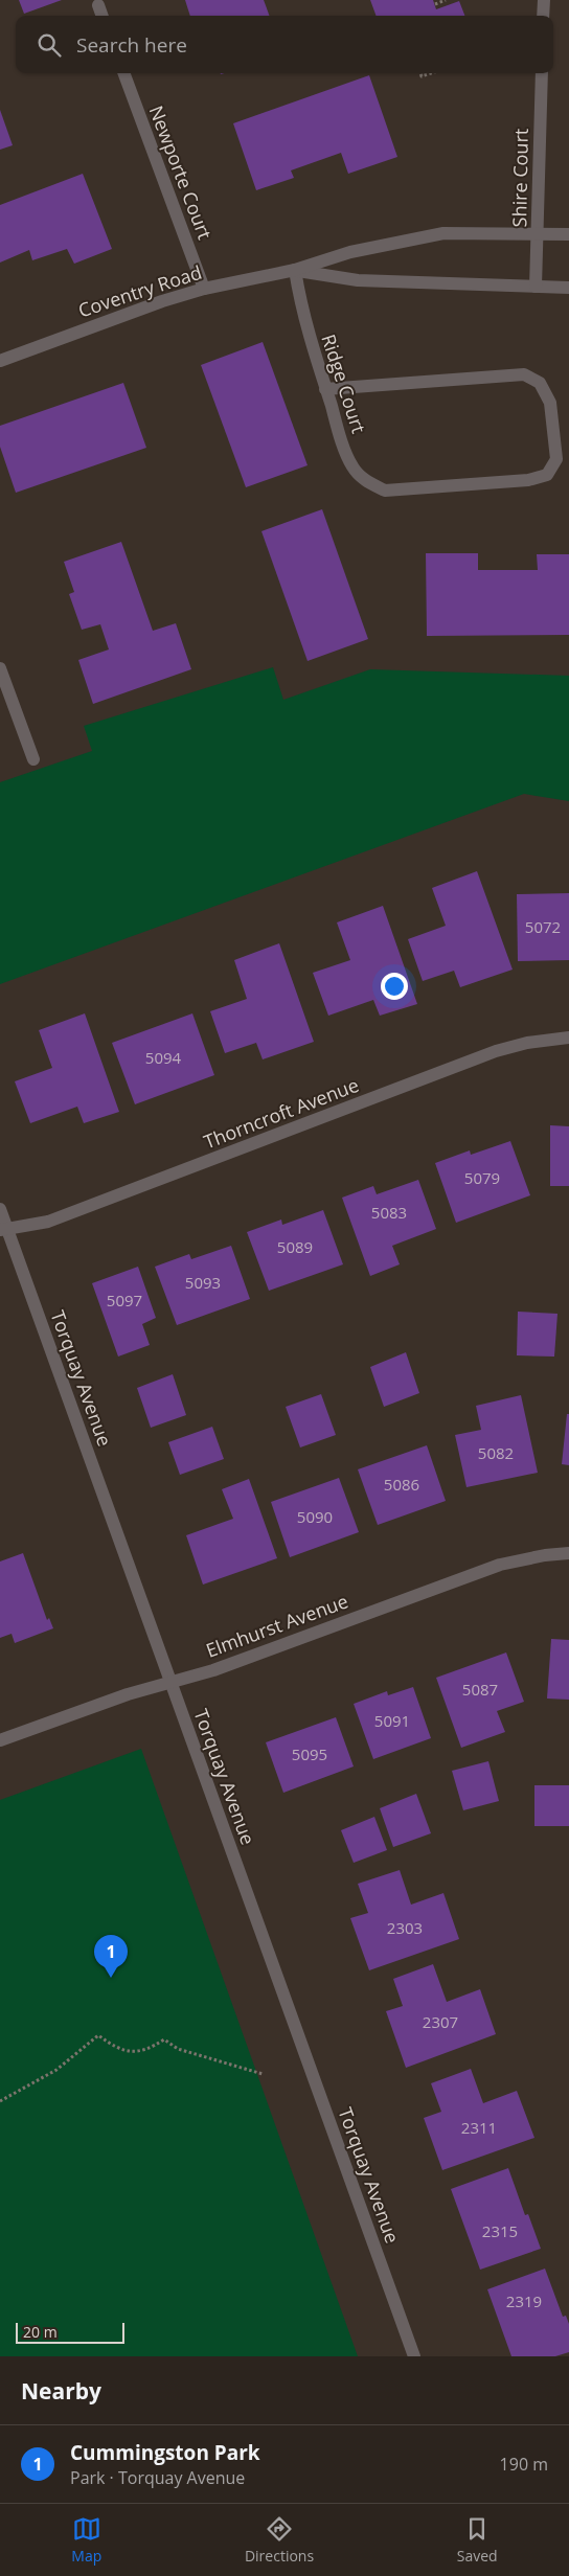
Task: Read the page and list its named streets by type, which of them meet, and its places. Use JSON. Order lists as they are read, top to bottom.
{
  "streets": {
    "street": [
      "Newporte Court",
      "Shire Court",
      "Coventry Road",
      "Ridge Court",
      "Thorncroft Avenue",
      "Torquay Avenue",
      "Elmhurst Avenue"
    ]
  },
  "crossings": [
    ["Newporte Court", "Coventry Road"],
    ["Shire Court", "Coventry Road"],
    ["Coventry Road", "Ridge Court"],
    ["Thorncroft Avenue", "Torquay Avenue"],
    ["Torquay Avenue", "Elmhurst Avenue"]
  ],
  "house_numbers": [
    "5072",
    "5094",
    "5079",
    "5083",
    "5089",
    "5093",
    "5097",
    "5082",
    "5086",
    "5090",
    "5087",
    "5091",
    "5095",
    "2303",
    "2307",
    "2311",
    "2315",
    "2319"
  ],
  "scale_bar": "20 m",
  "page": {
    "search": "Search here",
    "pins": "1",
    "scale": "20 m",
    "heading": "Nearby",
    "list": [
      {
        "mark": "1",
        "name": "Cummingston Park",
        "note": "Park · Torquay Avenue",
        "value": "190 m"
      }
    ],
    "nav": ["Map", "Directions", "Saved"]
  }
}
